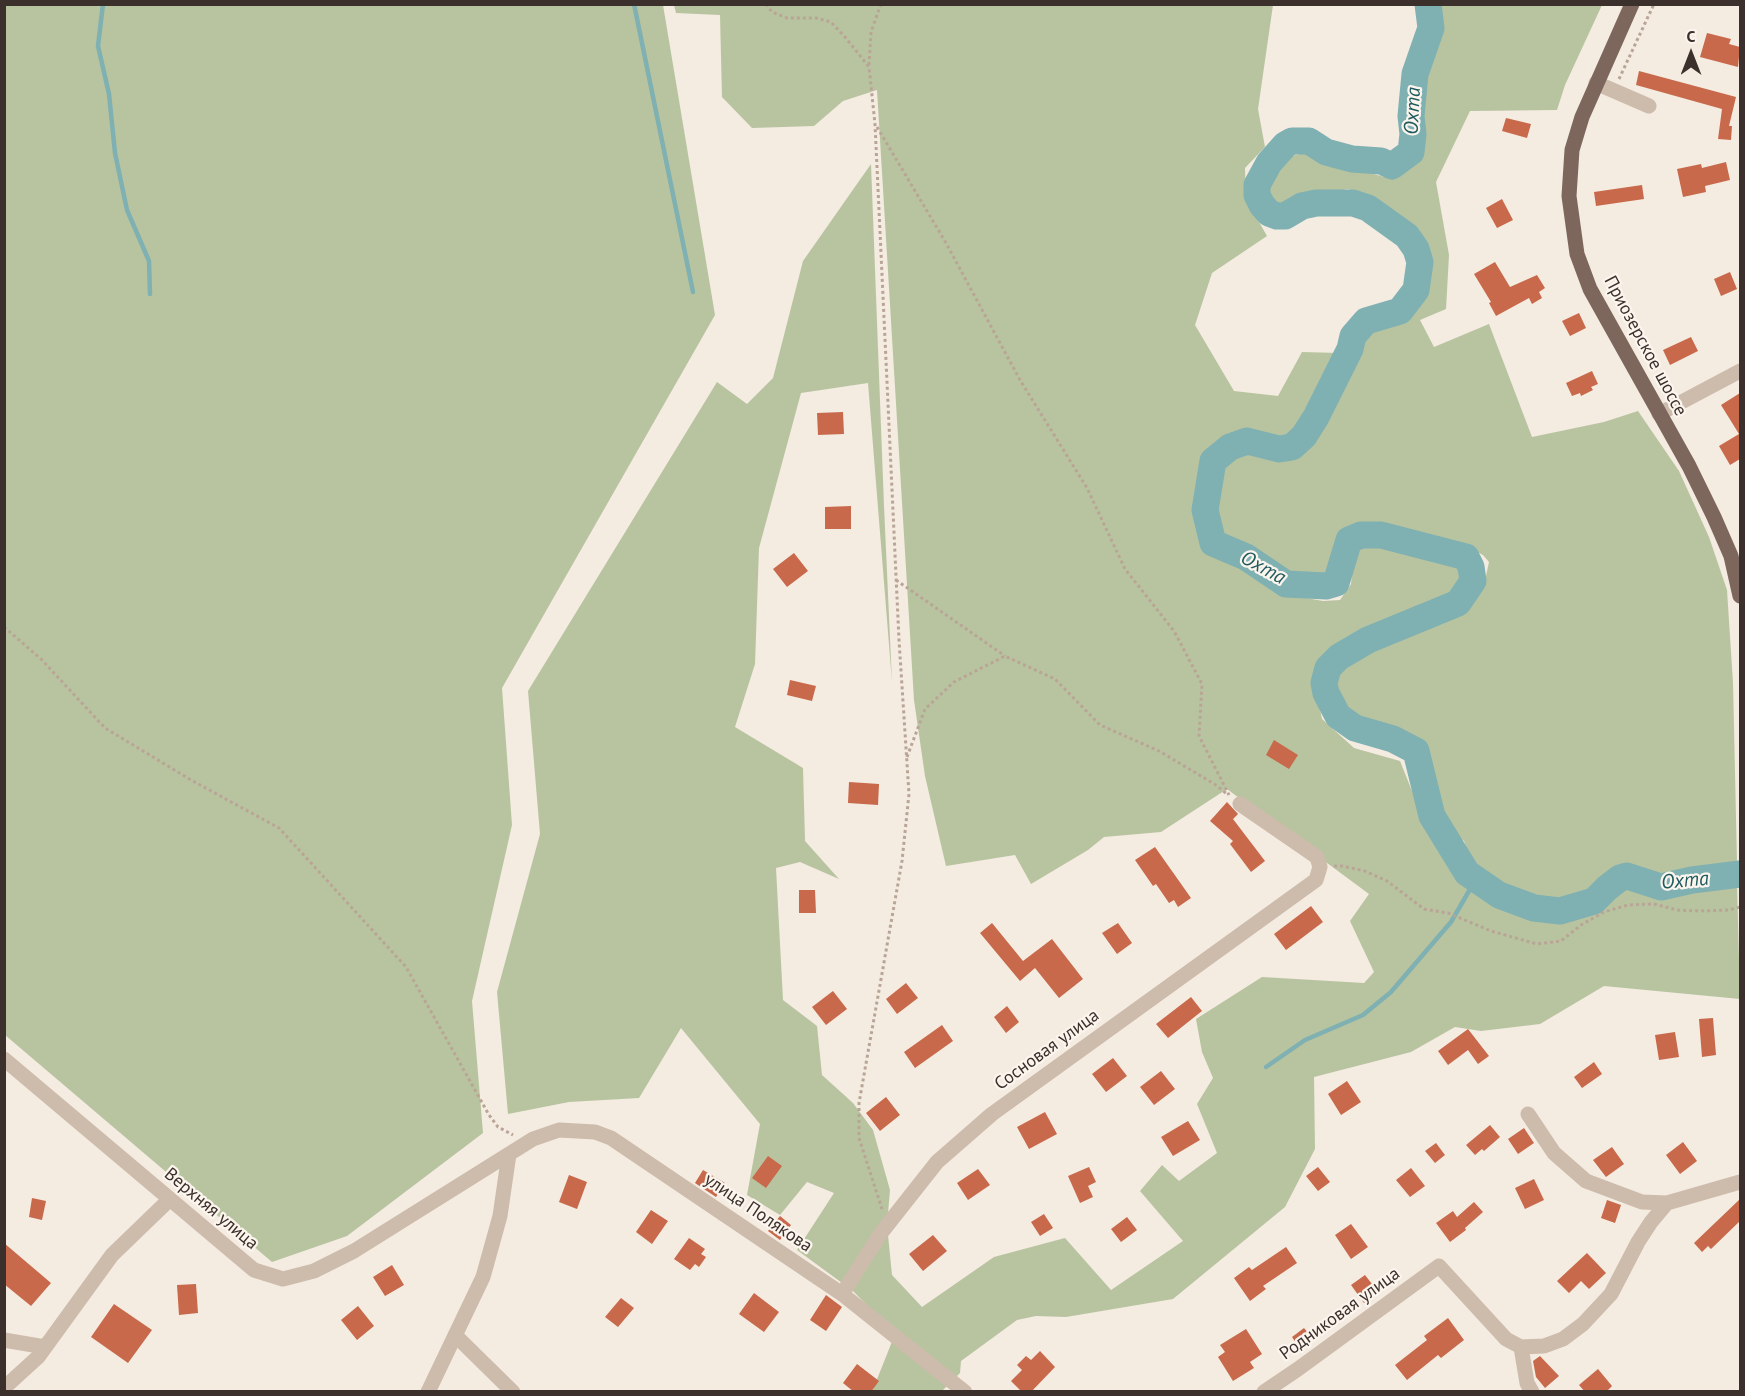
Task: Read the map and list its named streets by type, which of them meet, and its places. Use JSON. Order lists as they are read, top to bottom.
{
  "streets": {
    "main road": ["Приозерское шоссе"],
    "street": [
      "Сосновая улица",
      "Верхняя улица",
      "улица Полякова",
      "Родниковая улица"
    ]
  },
  "crossings": [
    ["Сосновая улица", "улица Полякова"],
    ["Верхняя улица", "улица Полякова"]
  ],
  "water": ["Охта"],
  "north": "top"
}
